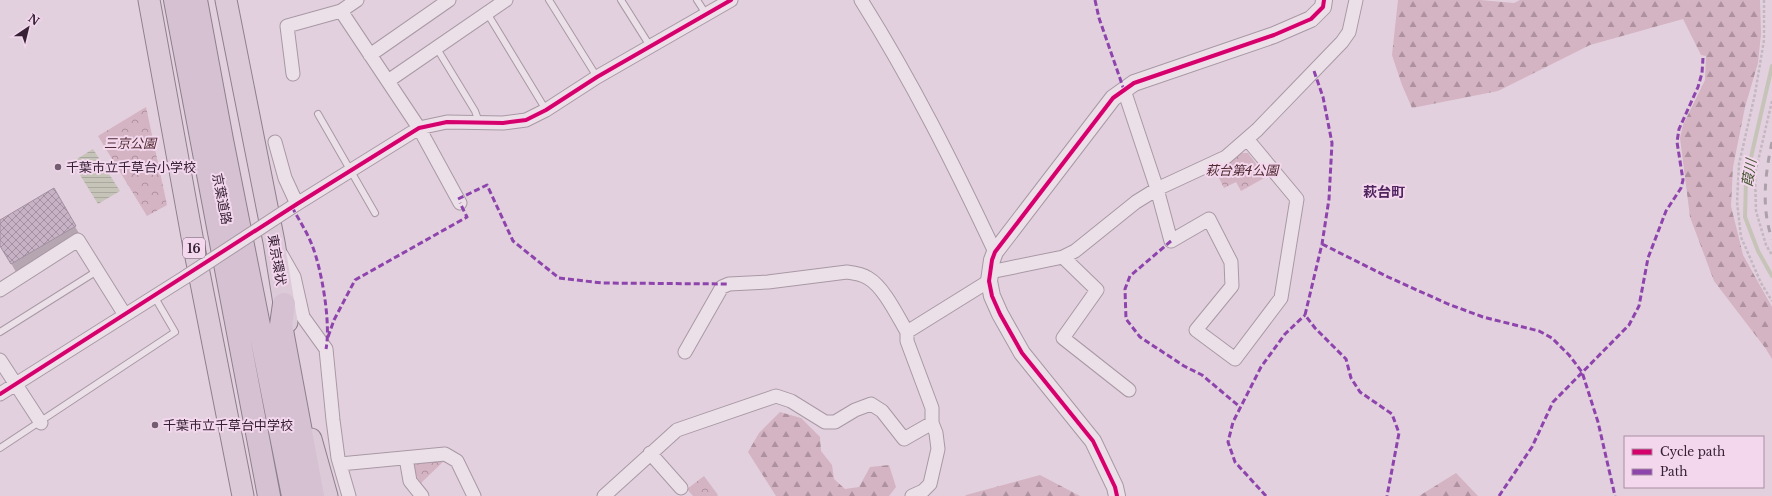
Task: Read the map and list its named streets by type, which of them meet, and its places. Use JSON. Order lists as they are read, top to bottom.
{
  "streets": {
    "highway": ["京葉道路", "16", "東京環状"]
  },
  "districts": ["萩台町"],
  "water": ["葭川"],
  "parks": ["三京公園", "萩台第4公園"],
  "places": ["千葉市立千草台小学校", "千葉市立千草台中学校"],
  "legend": ["Cycle path", "Path"],
  "north": "top right"
}
